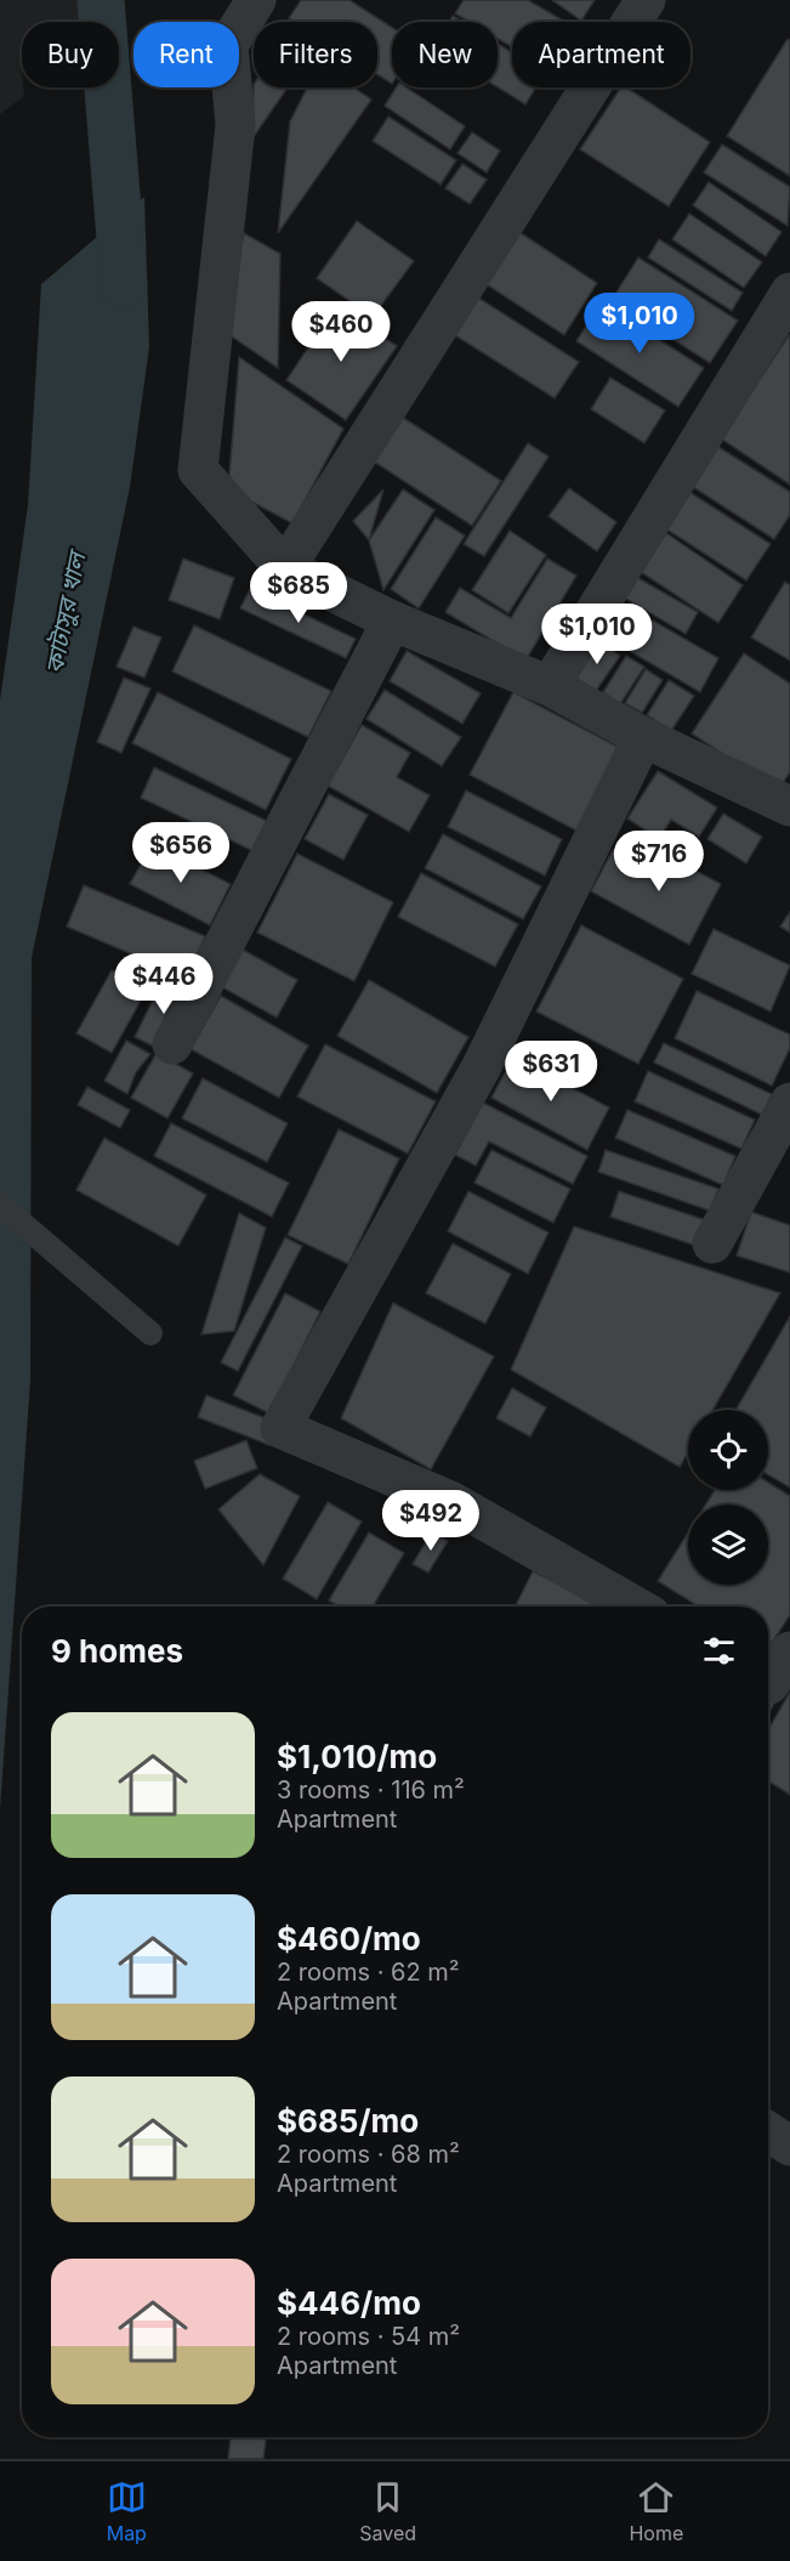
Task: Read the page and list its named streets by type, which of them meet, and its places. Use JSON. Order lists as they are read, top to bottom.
{
  "water": ["কাটাসুর খাল"],
  "page": {
    "chip": [
      "Buy",
      "Rent",
      "Filters",
      "New",
      "Apartment"
    ],
    "price": [
      "$1,010",
      "$460",
      "$685",
      "$1,010",
      "$656",
      "$716",
      "$446",
      "$631",
      "$492"
    ],
    "heading": "9 homes",
    "list": [
      {
        "name": "$1,010/mo",
        "note": "3 rooms · 116 m² · Apartment"
      },
      {
        "name": "$460/mo",
        "note": "2 rooms · 62 m² · Apartment"
      },
      {
        "name": "$685/mo",
        "note": "2 rooms · 68 m² · Apartment"
      },
      {
        "name": "$446/mo",
        "note": "2 rooms · 54 m² · Apartment"
      }
    ],
    "tabs": ["Map", "Saved", "Home"]
  }
}
